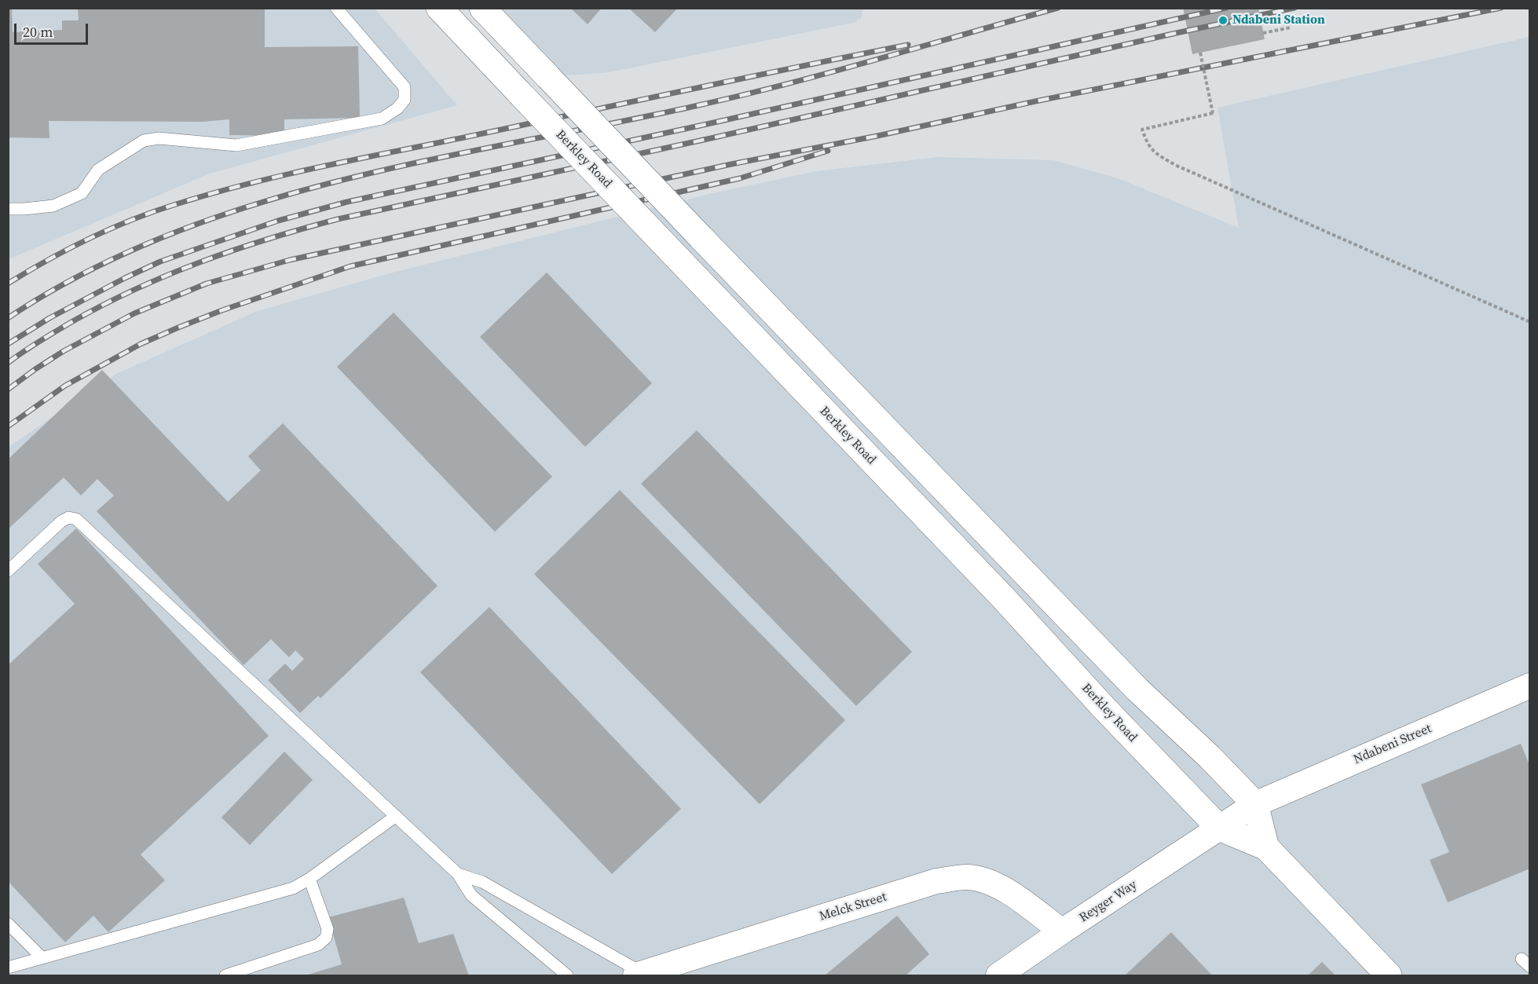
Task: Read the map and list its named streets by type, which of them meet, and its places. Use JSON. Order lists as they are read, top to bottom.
{
  "streets": {
    "main road": ["Berkley Road"],
    "street": ["Ndabeni Street", "Reyger Way", "Melck Street"]
  },
  "crossings": [
    ["Berkley Road", "Ndabeni Street"],
    ["Berkley Road", "Reyger Way"],
    ["Ndabeni Street", "Reyger Way"],
    ["Reyger Way", "Melck Street"]
  ],
  "places": ["Ndabeni Station"],
  "scale_bar": "20 m"
}
